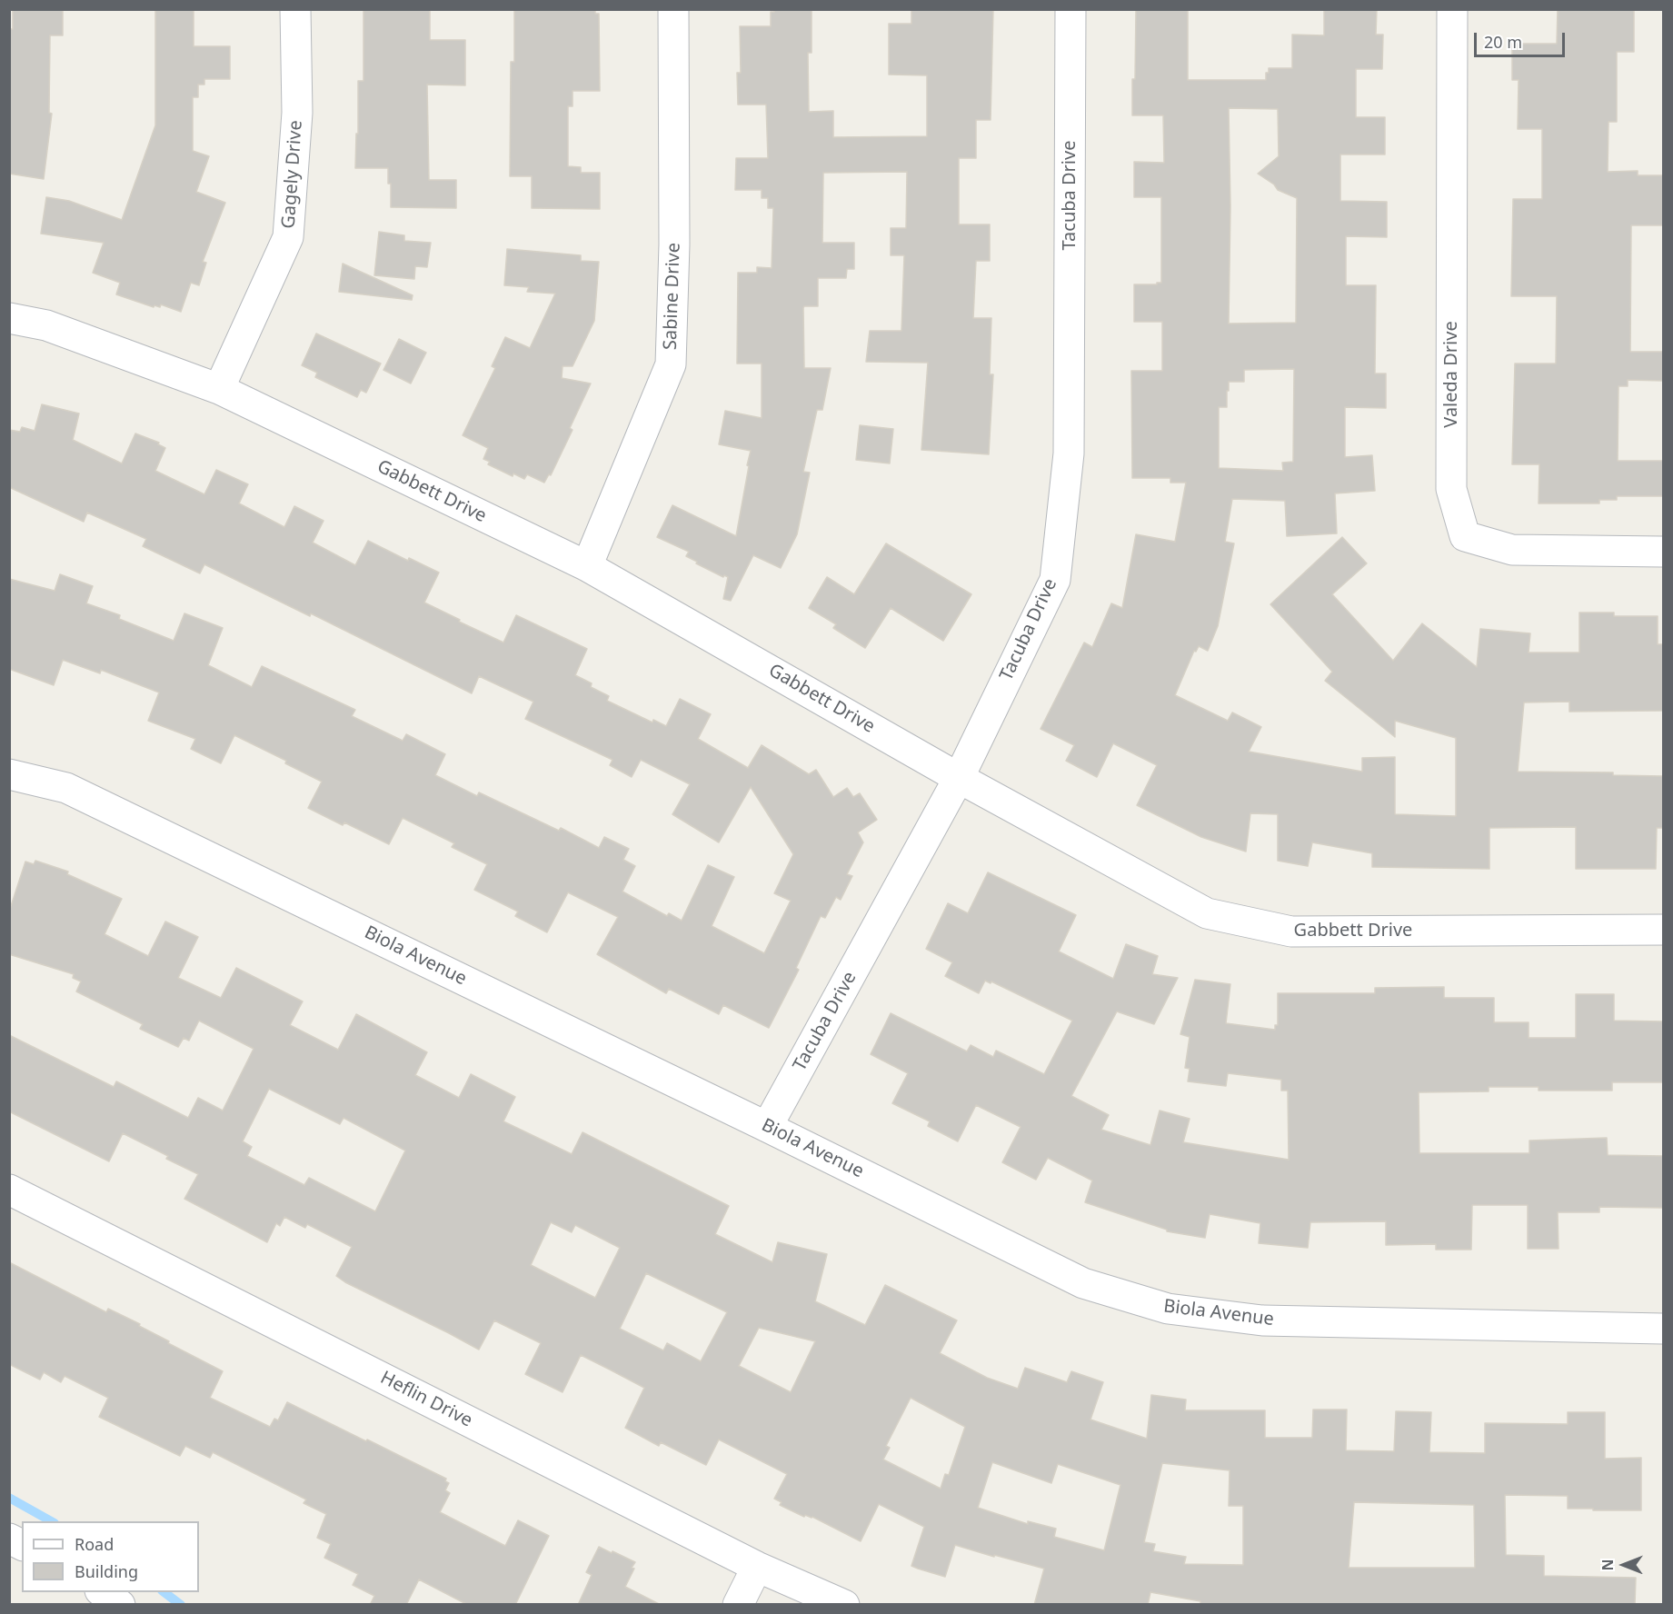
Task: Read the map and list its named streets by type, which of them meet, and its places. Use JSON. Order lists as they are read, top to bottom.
{
  "streets": {
    "street": [
      "Gagely Drive",
      "Tacuba Drive",
      "Sabine Drive",
      "Valeda Drive",
      "Gabbett Drive",
      "Biola Avenue",
      "Heflin Drive"
    ]
  },
  "crossings": [
    ["Gagely Drive", "Gabbett Drive"],
    ["Tacuba Drive", "Gabbett Drive"],
    ["Tacuba Drive", "Biola Avenue"],
    ["Sabine Drive", "Gabbett Drive"]
  ],
  "legend": ["Road", "Building"],
  "scale_bar": "20 m",
  "north": "left"
}
